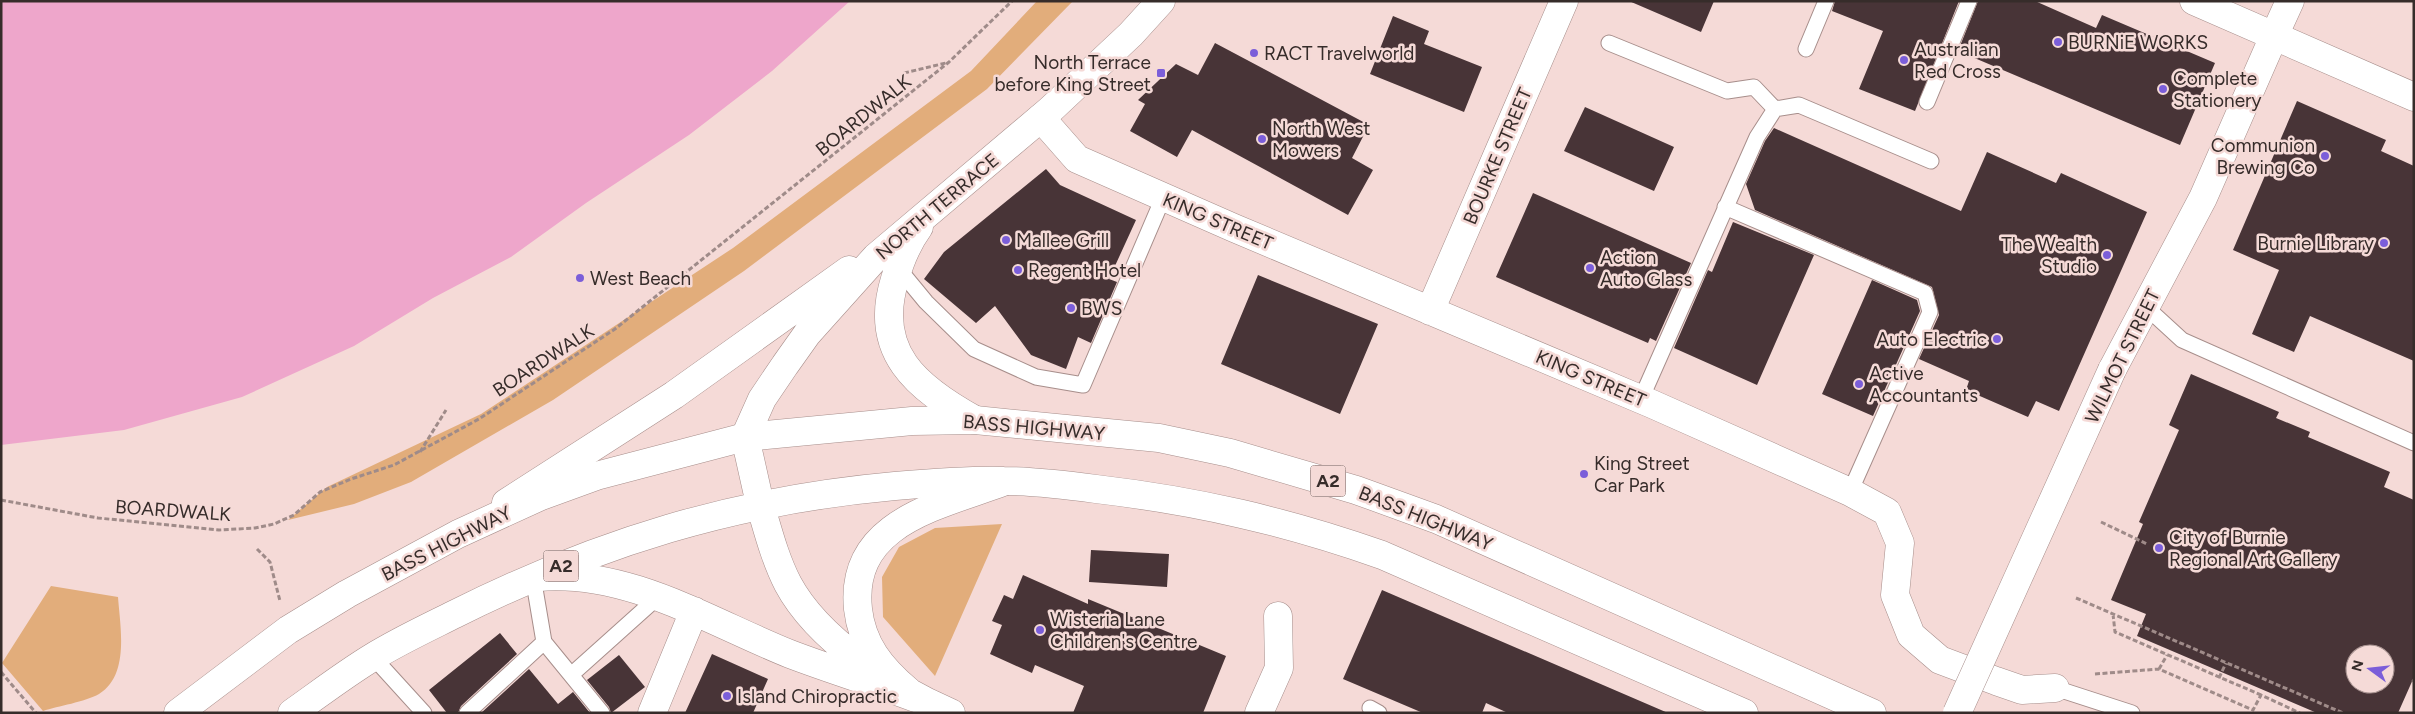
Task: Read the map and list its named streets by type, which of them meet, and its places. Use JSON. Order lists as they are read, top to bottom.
{
  "streets": {
    "main road": [
      "BOURKE STREET",
      "NORTH TERRACE",
      "KING STREET",
      "WILMOT STREET",
      "BASS HIGHWAY",
      "A2"
    ],
    "path": ["BOARDWALK"]
  },
  "crossings": [
    ["BOURKE STREET", "KING STREET"],
    ["NORTH TERRACE", "KING STREET"],
    ["NORTH TERRACE", "BASS HIGHWAY"]
  ],
  "places": {
    "other": [
      "BURNiE WORKS",
      "RACT Travelworld",
      "Australian Red Cross",
      "Complete Stationery",
      "North West Mowers",
      "Communion Brewing Co",
      "Mallee Grill",
      "Burnie Library",
      "The Wealth Studio",
      "Action Auto Glass",
      "Regent Hotel",
      "West Beach",
      "BWS",
      "Auto Electric",
      "Active Accountants",
      "King Street Car Park",
      "City of Burnie Regional Art Gallery",
      "Wisteria Lane Children's Centre",
      "Island Chiropractic"
    ],
    "transit": ["North Terrace before King Street"]
  },
  "north": "left"
}
